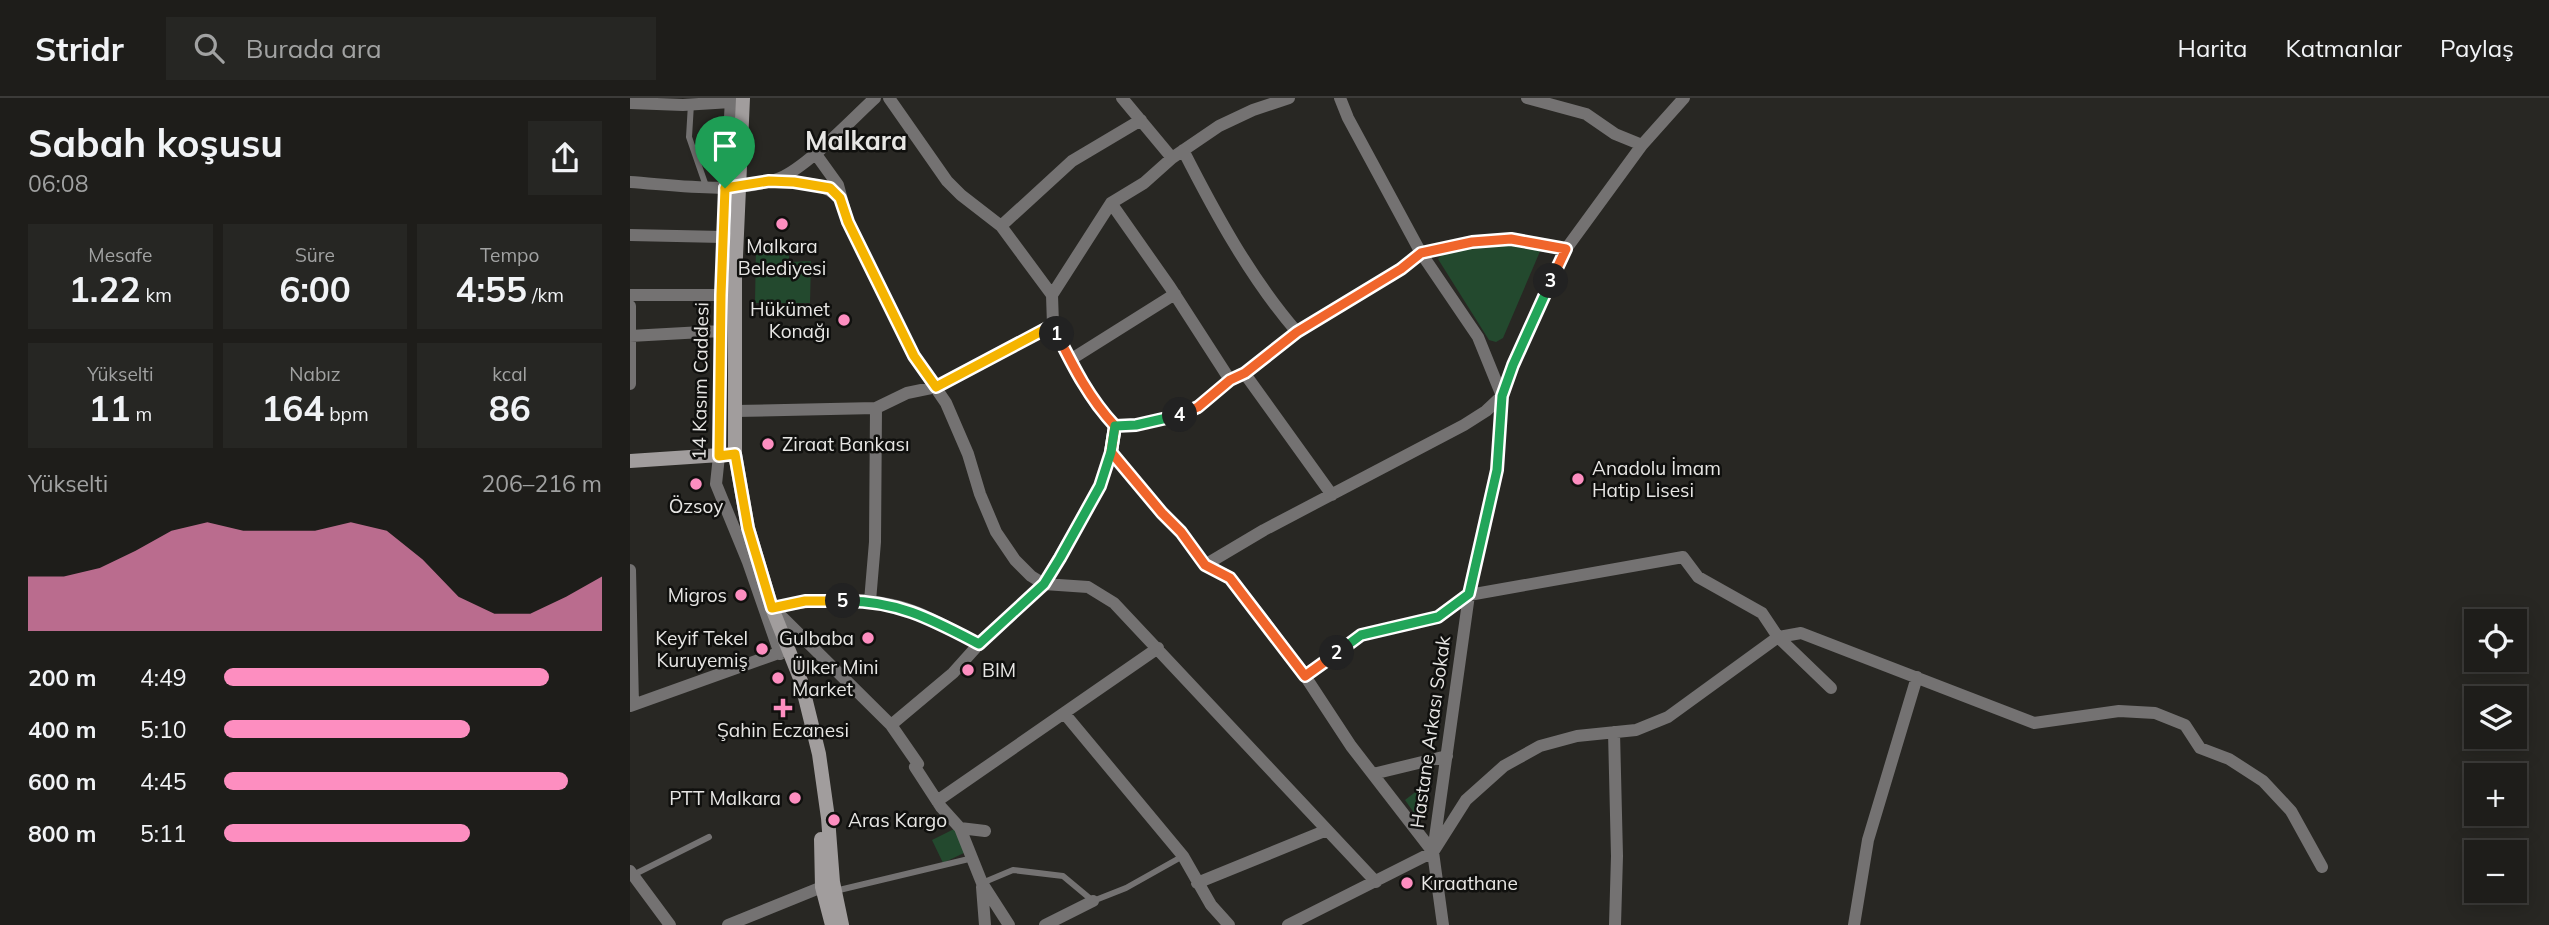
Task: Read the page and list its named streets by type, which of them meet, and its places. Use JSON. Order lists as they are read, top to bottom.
{
  "streets": {
    "street": ["14 Kasım Caddesi", "Hastane Arkası Sokak"]
  },
  "districts": ["Malkara"],
  "places": {
    "other": [
      "Malkara Belediyesi",
      "Hükümet Konağı",
      "Ziraat Bankası",
      "Anadolu İmam Hatip Lisesi",
      "Özsoy",
      "Migros",
      "Gulbaba",
      "Keyif Tekel Kuruyemiş",
      "BIM",
      "Ülker Mini Market",
      "PTT Malkara",
      "Aras Kargo",
      "Kıraathane"
    ],
    "health": ["Şahin Eczanesi"]
  },
  "page": {
    "header": "Stridr",
    "search": "Burada ara",
    "nav": ["Harita", "Katmanlar", "Paylaş"],
    "heading": ["Sabah koşusu", "06:08"],
    "stats": [
      ["Mesafe", "1.22 km"],
      ["Süre", "6:00"],
      ["Tempo", "4:55 /km"],
      ["Yükselti", "11 m"],
      ["Nabız", "164 bpm"],
      ["kcal", "86"]
    ],
    "pins": [
      "3",
      "1",
      "4",
      "5",
      "2"
    ],
    "chart": ["Yükselti", "206–216 m"],
    "map_buttons": ["+", "−"],
    "list": [
      {
        "name": "200 m",
        "note": "4:49"
      },
      {
        "name": "400 m",
        "note": "5:10"
      },
      {
        "name": "600 m",
        "note": "4:45"
      },
      {
        "name": "800 m",
        "note": "5:11"
      }
    ]
  }
}
